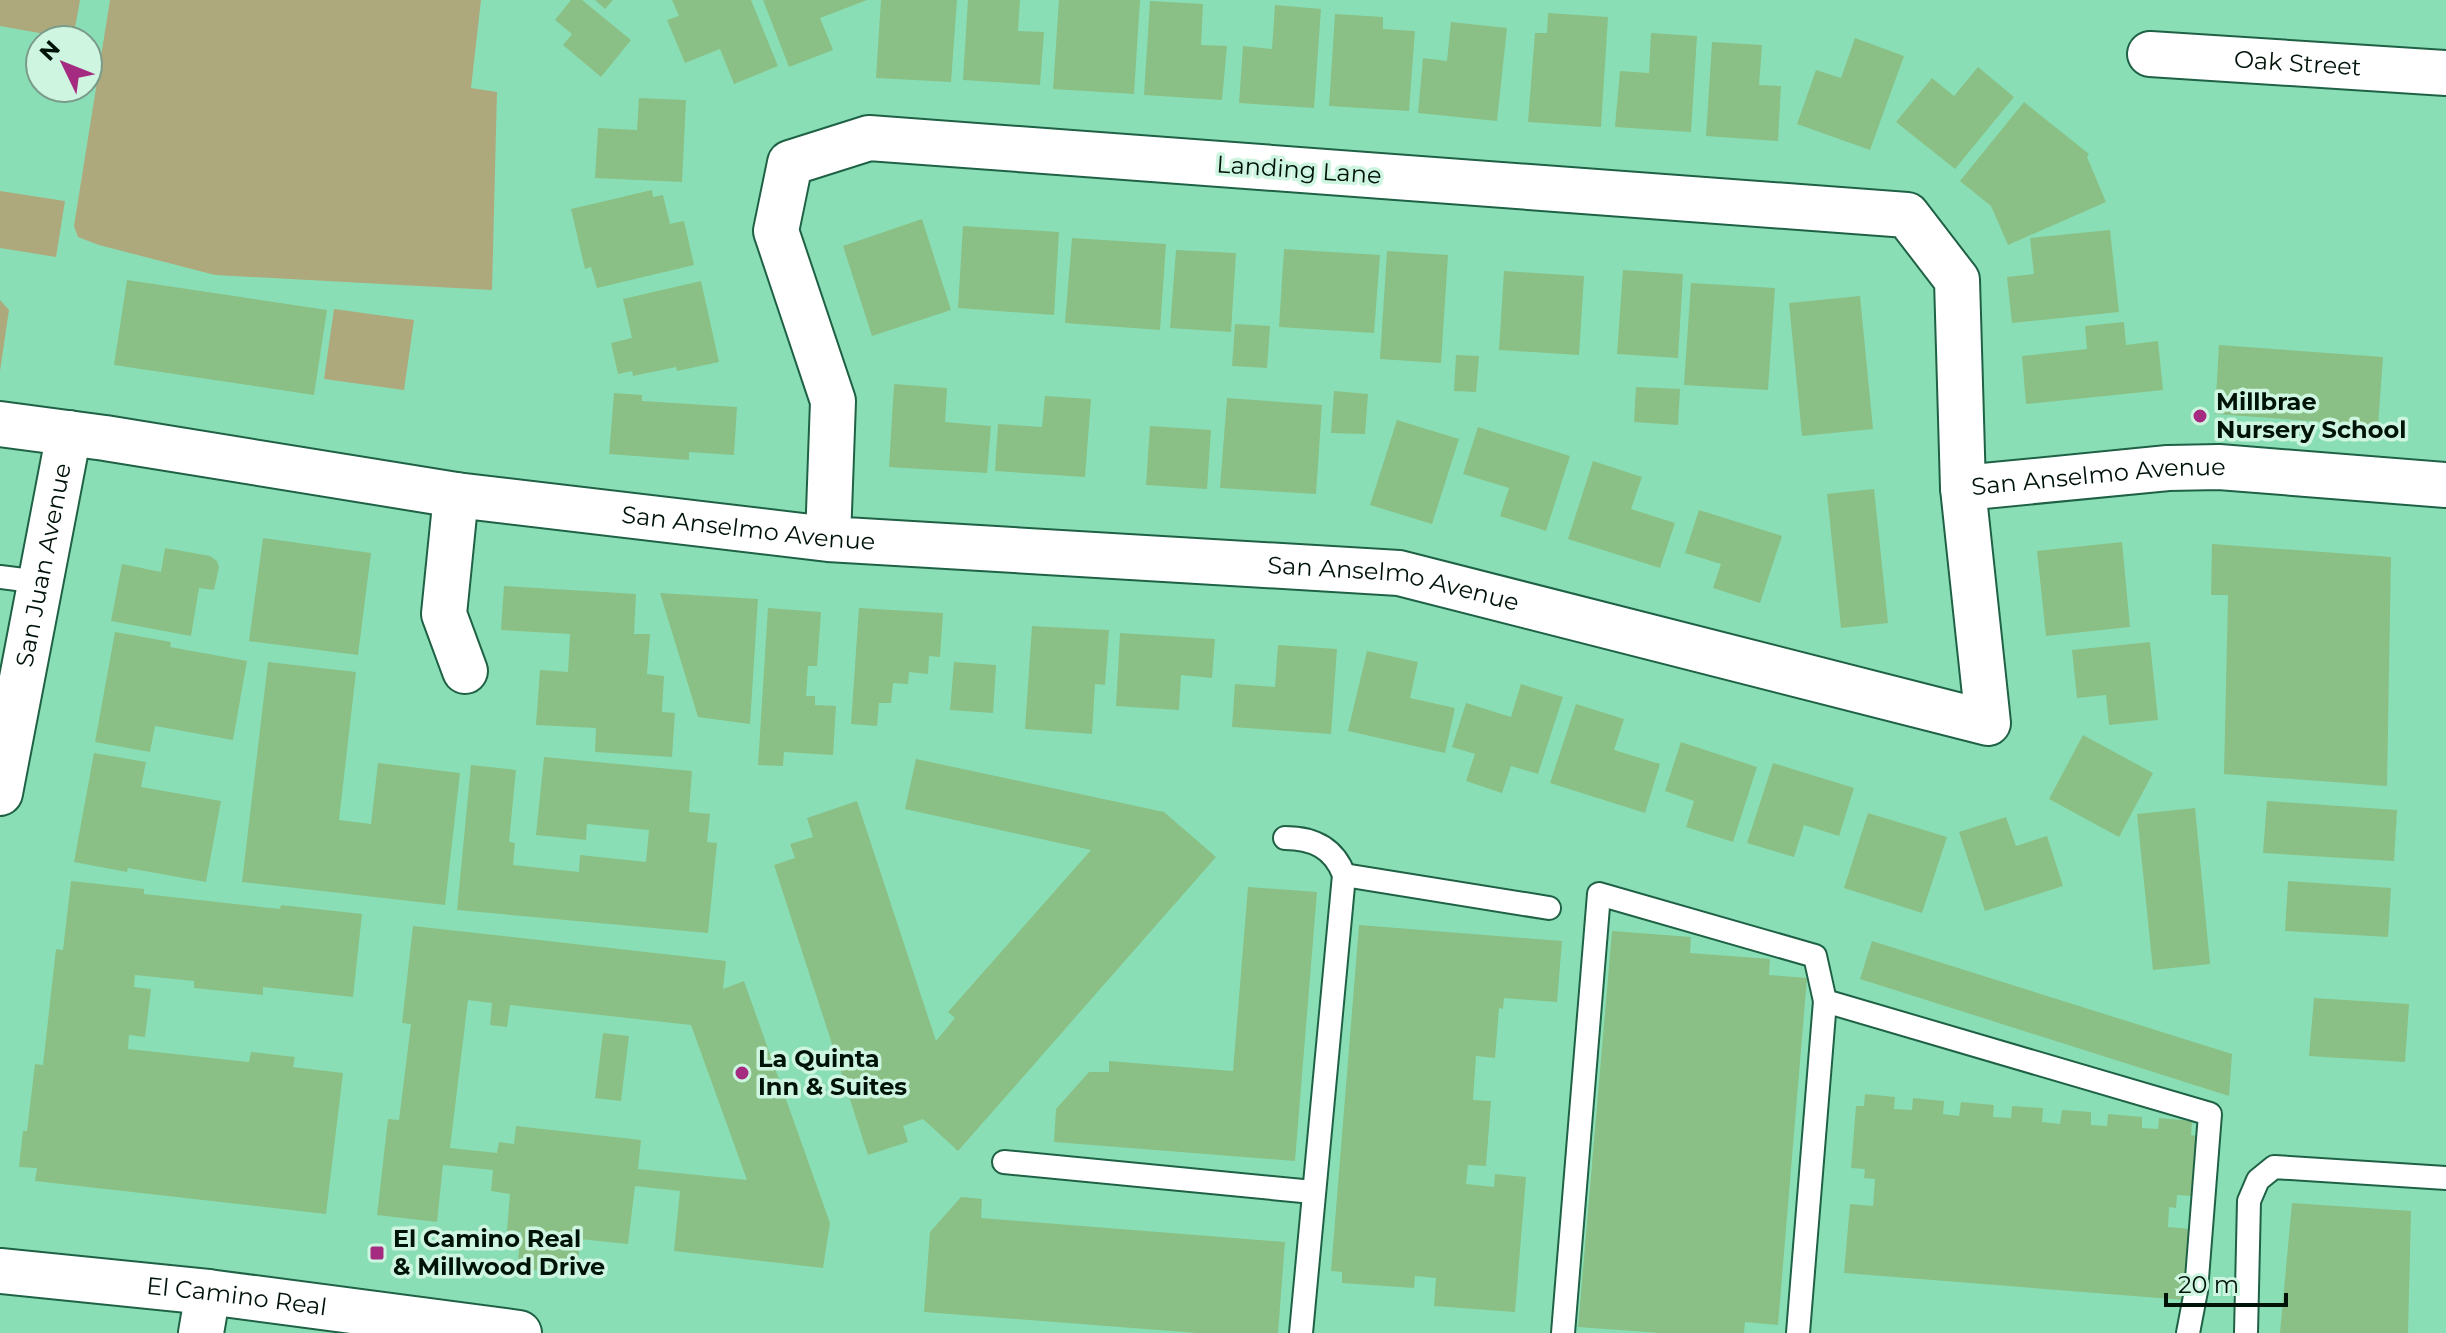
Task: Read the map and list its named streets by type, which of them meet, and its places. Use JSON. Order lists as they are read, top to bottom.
{
  "streets": {
    "street": [
      "Oak Street",
      "Landing Lane",
      "San Anselmo Avenue",
      "San Juan Avenue",
      "El Camino Real"
    ]
  },
  "crossings": [
    ["Landing Lane", "San Anselmo Avenue"],
    ["San Anselmo Avenue", "San Juan Avenue"]
  ],
  "places": {
    "other": ["Millbrae Nursery School", "La Quinta Inn & Suites"],
    "transit": ["El Camino Real & Millwood Drive"]
  },
  "scale_bar": "20 m",
  "north": "top left"
}
